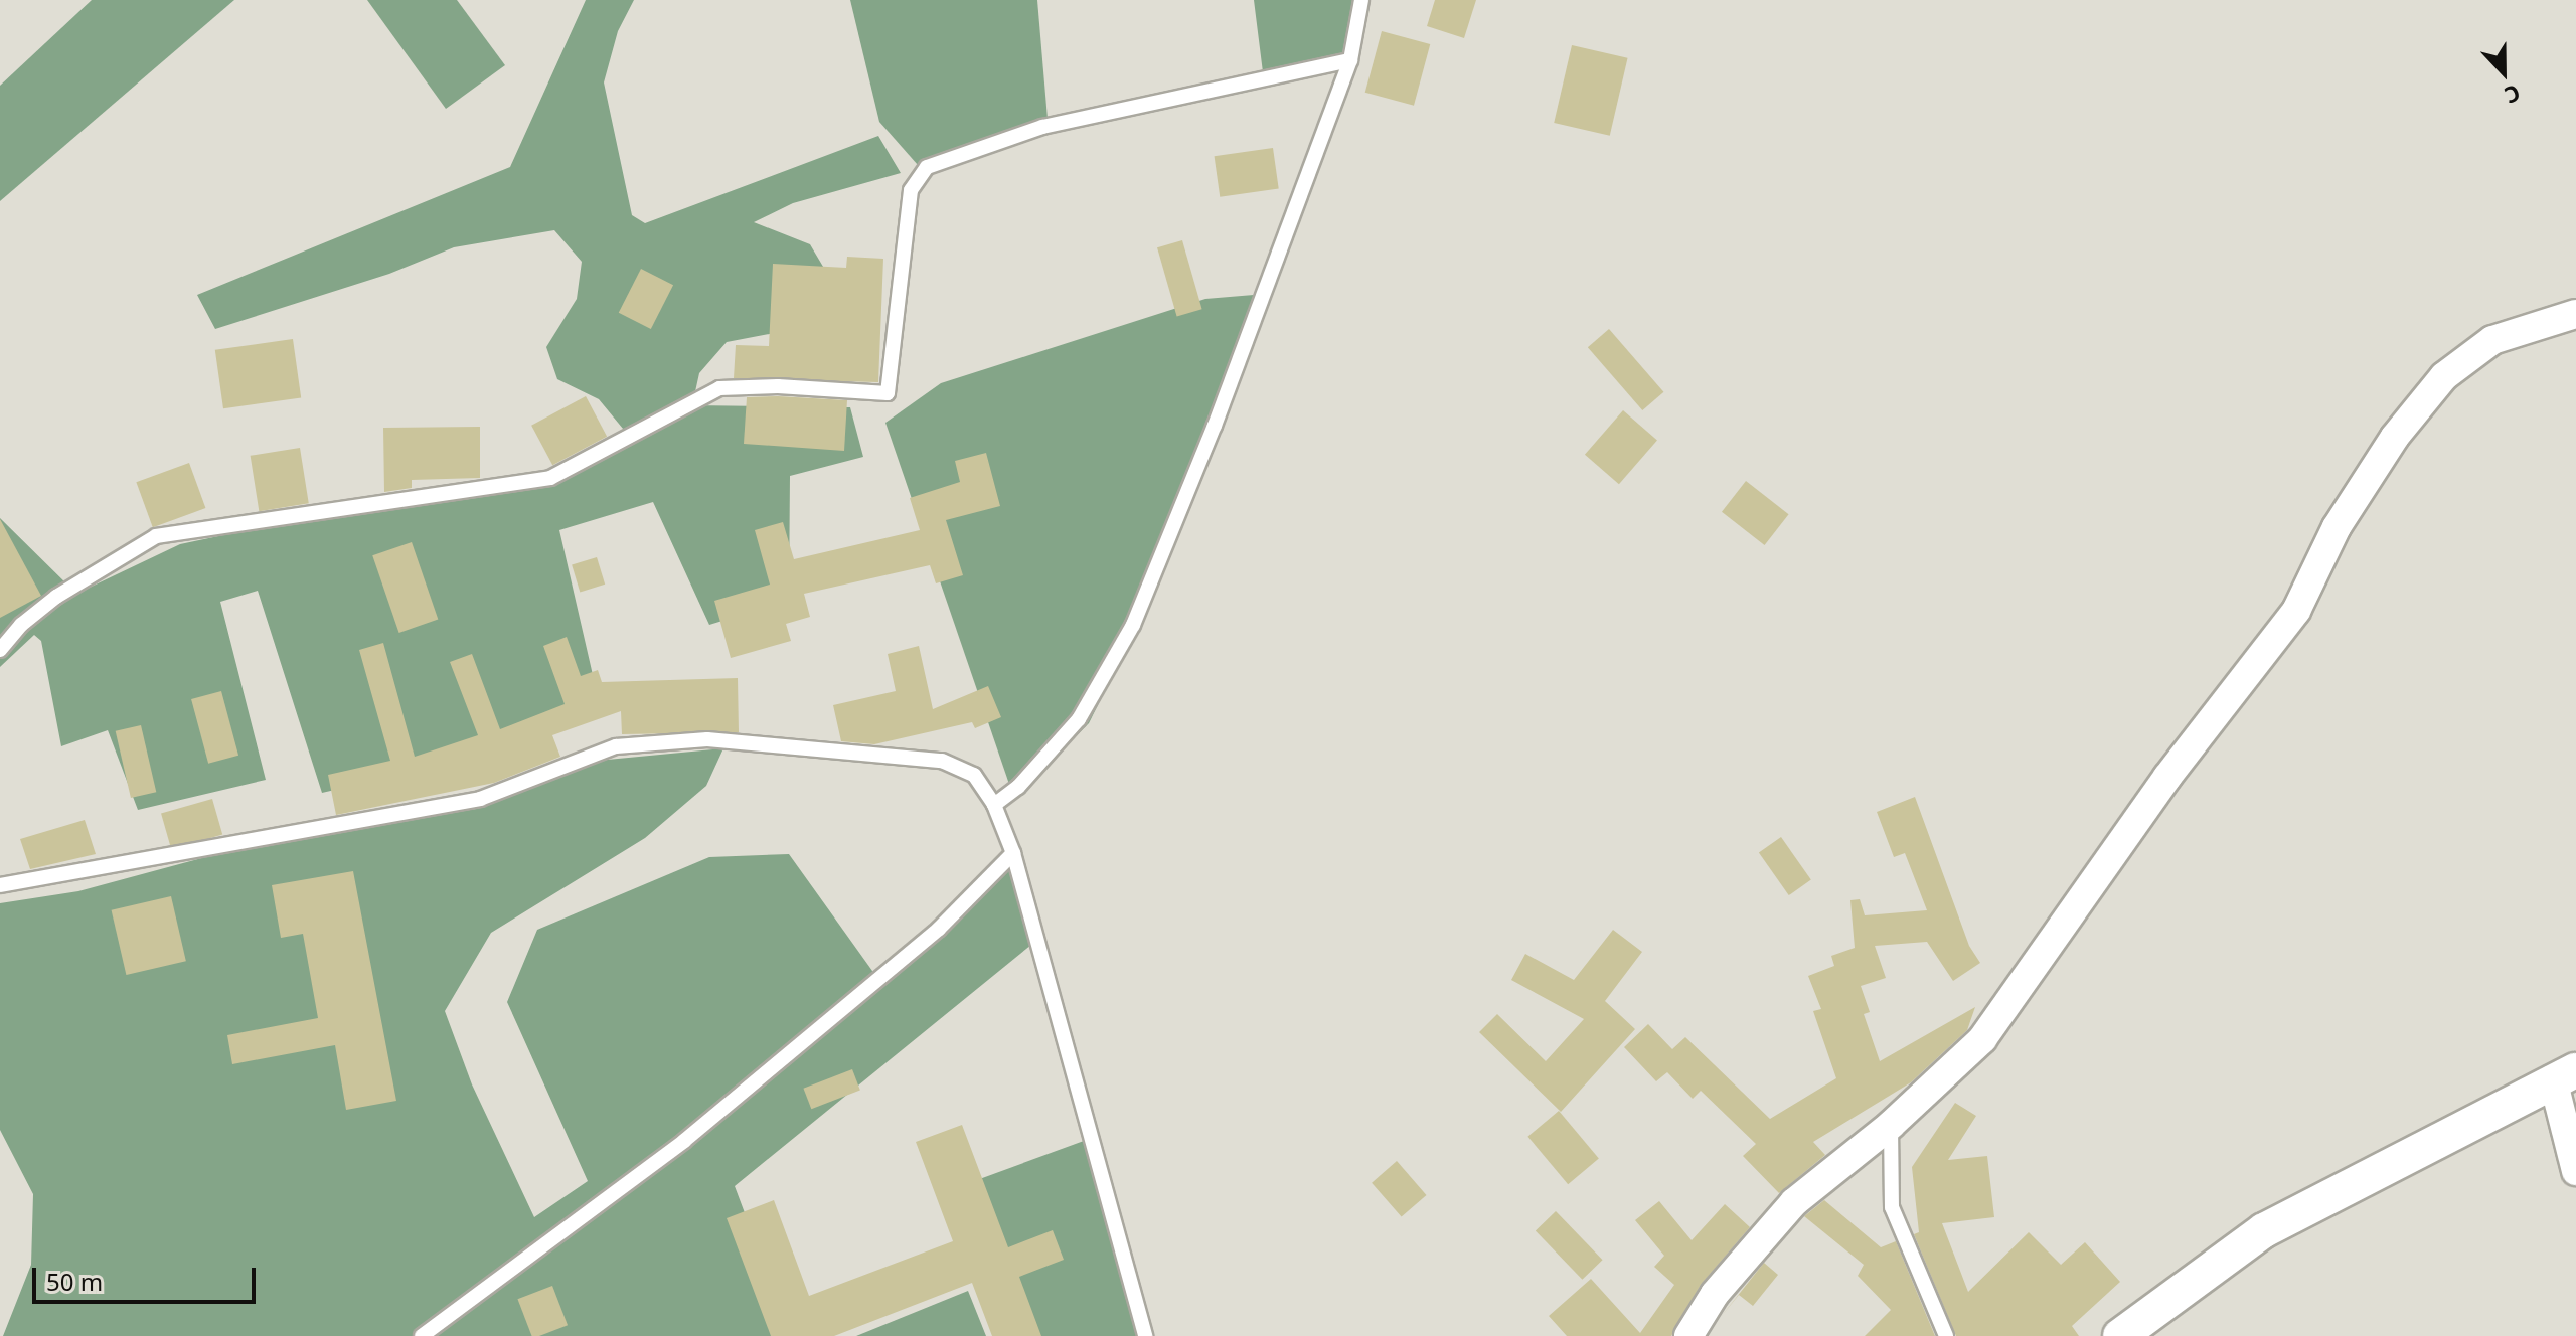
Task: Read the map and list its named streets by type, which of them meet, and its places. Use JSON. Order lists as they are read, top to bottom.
{
  "scale_bar": "50 m",
  "north": "bottom"
}
